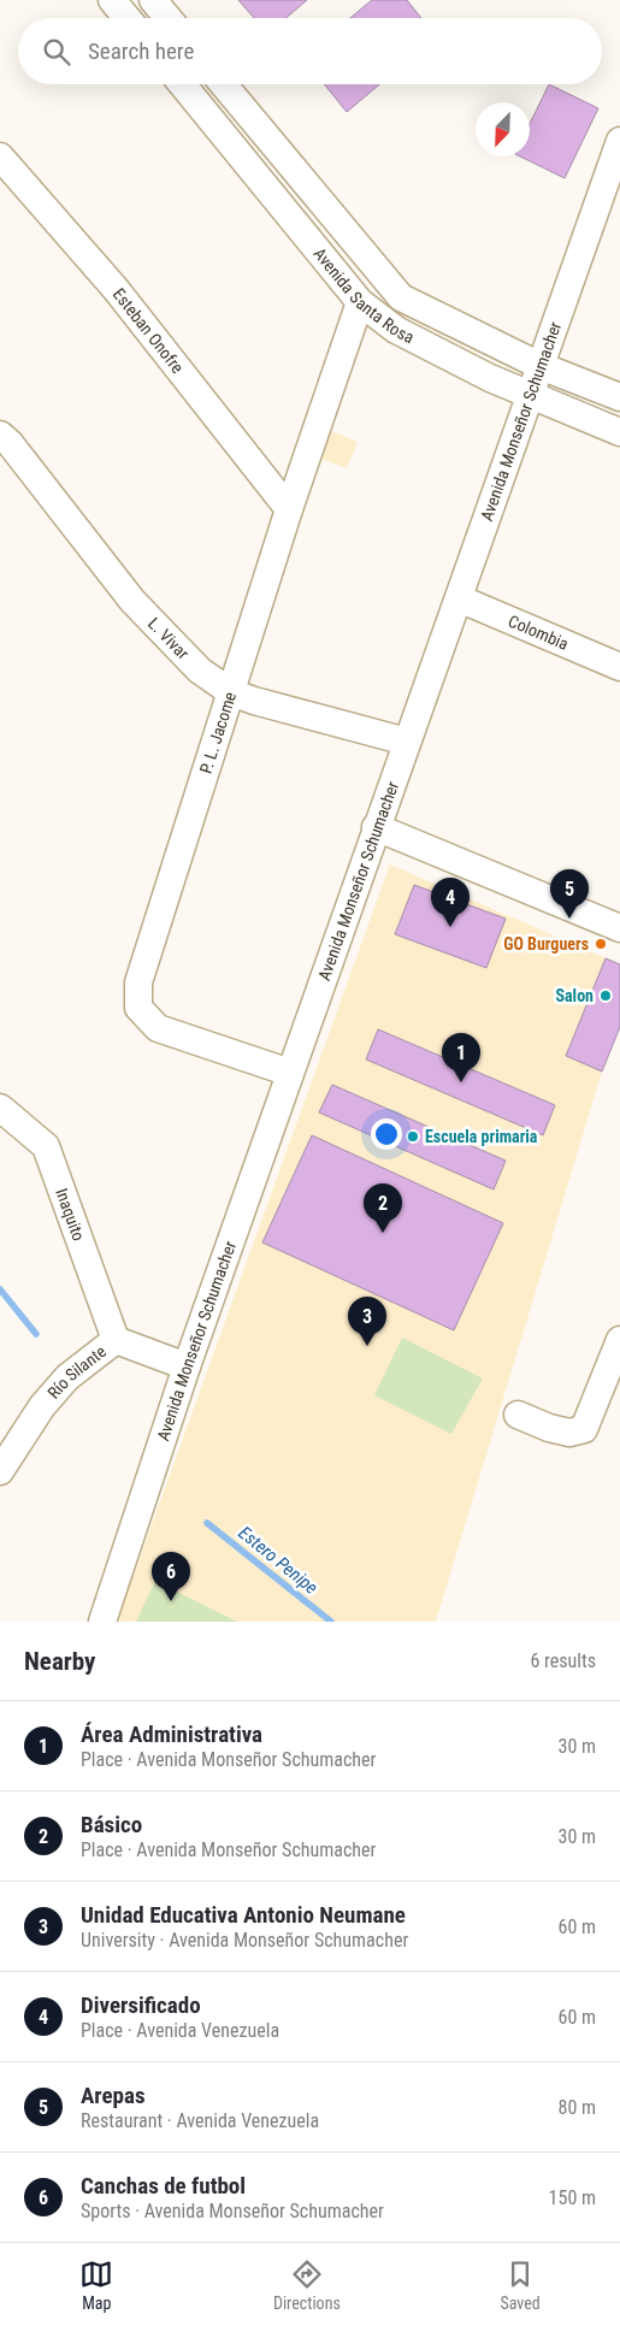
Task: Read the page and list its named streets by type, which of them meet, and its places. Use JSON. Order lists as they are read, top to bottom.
{
  "streets": {
    "street": [
      "Avenida Santa Rosa",
      "Esteban Onofre",
      "Avenida Monseñor Schumacher",
      "Colombia",
      "L. Vivar",
      "P. L. Jacome",
      "Inaquito",
      "Río Silante"
    ]
  },
  "crossings": [
    ["Avenida Santa Rosa", "Avenida Monseñor Schumacher"],
    ["Avenida Santa Rosa", "P. L. Jacome"],
    ["Esteban Onofre", "P. L. Jacome"],
    ["Avenida Monseñor Schumacher", "Colombia"],
    ["Avenida Monseñor Schumacher", "L. Vivar"],
    ["Avenida Monseñor Schumacher", "P. L. Jacome"],
    ["Avenida Monseñor Schumacher", "Río Silante"],
    ["L. Vivar", "P. L. Jacome"],
    ["Inaquito", "Río Silante"]
  ],
  "water": ["Estero Penipe"],
  "places": ["GO Burguers", "Salon", "Escuela primaria"],
  "north": "bottom left",
  "page": {
    "search": "Search here",
    "pins": [
      "5",
      "4",
      "1",
      "2",
      "3",
      "6"
    ],
    "heading": ["Nearby", "6 results"],
    "list": [
      {
        "mark": "1",
        "name": "Área Administrativa",
        "note": "Place · Avenida Monseñor Schumacher",
        "value": "30 m"
      },
      {
        "mark": "2",
        "name": "Básico",
        "note": "Place · Avenida Monseñor Schumacher",
        "value": "30 m"
      },
      {
        "mark": "3",
        "name": "Unidad Educativa Antonio Neumane",
        "note": "University · Avenida Monseñor Schumacher",
        "value": "60 m"
      },
      {
        "mark": "4",
        "name": "Diversificado",
        "note": "Place · Avenida Venezuela",
        "value": "60 m"
      },
      {
        "mark": "5",
        "name": "Arepas",
        "note": "Restaurant · Avenida Venezuela",
        "value": "80 m"
      },
      {
        "mark": "6",
        "name": "Canchas de futbol",
        "note": "Sports · Avenida Monseñor Schumacher",
        "value": "150 m"
      }
    ],
    "nav": ["Map", "Directions", "Saved"]
  }
}
